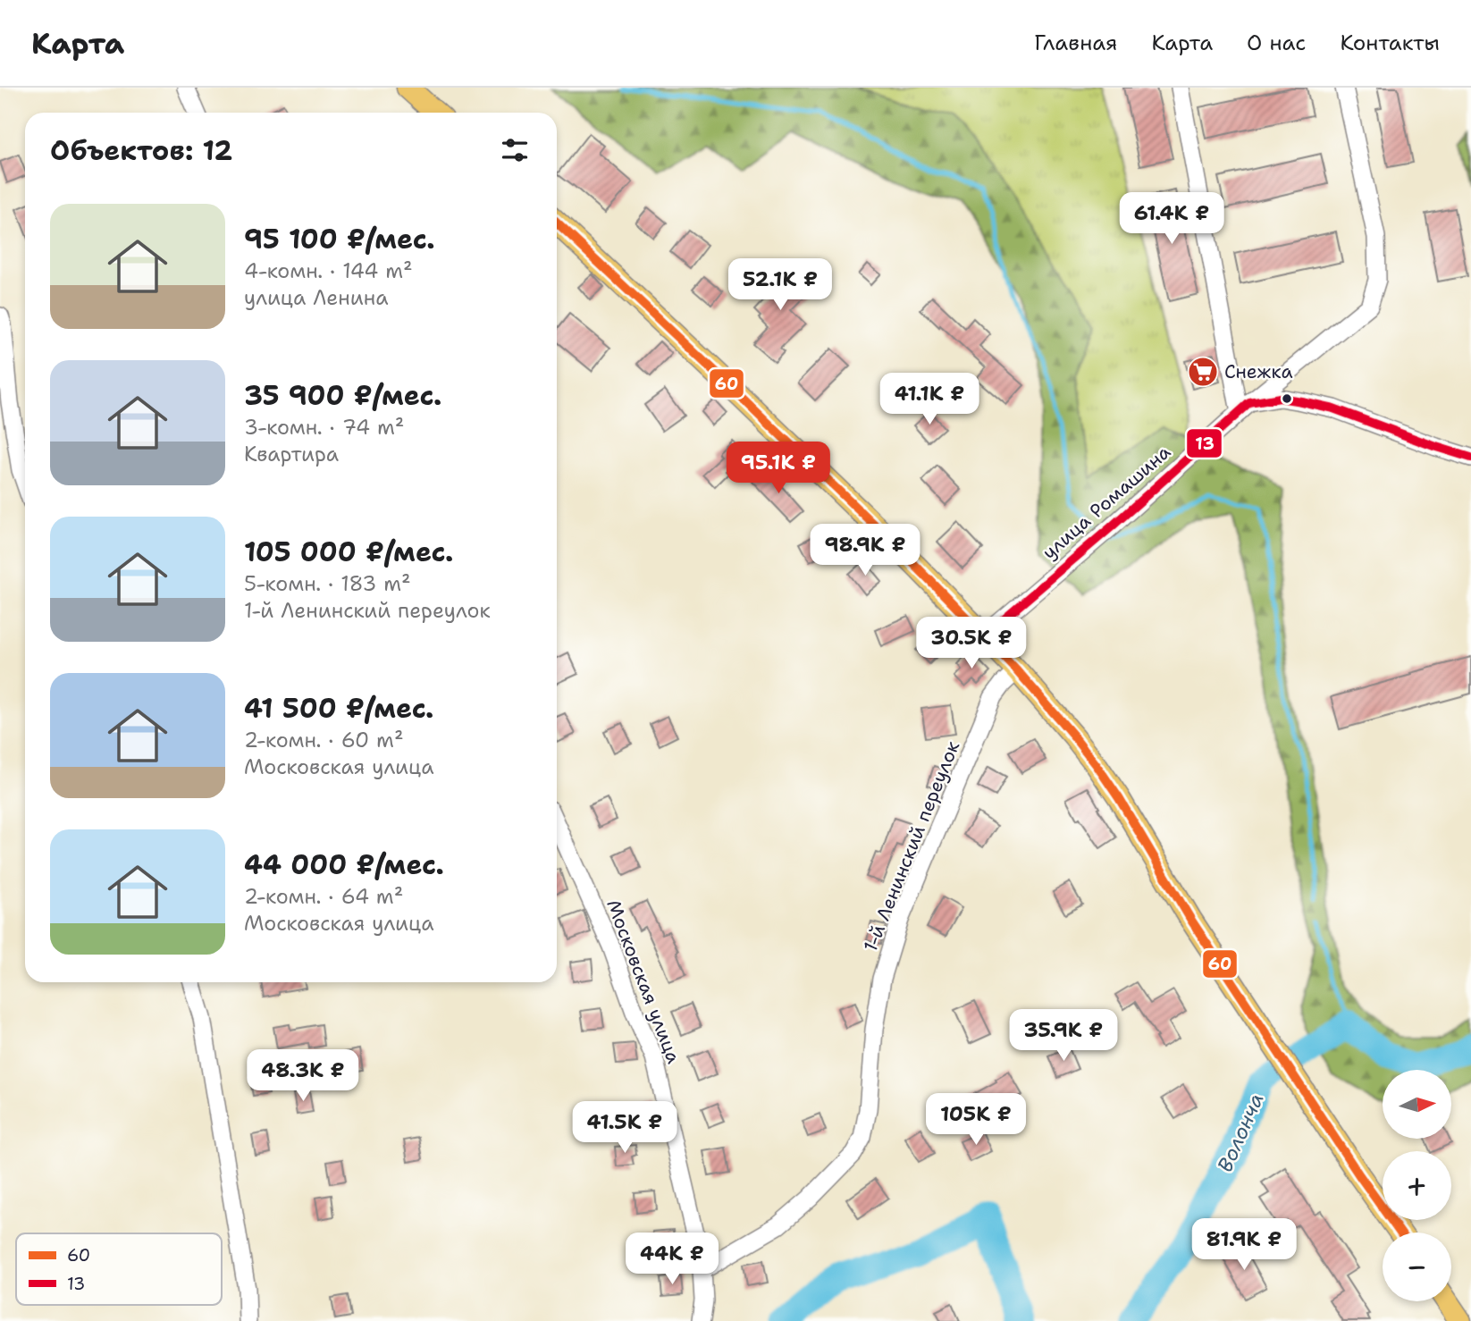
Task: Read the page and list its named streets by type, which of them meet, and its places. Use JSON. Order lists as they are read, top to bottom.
{
  "streets": {
    "street": ["улица Ромашина", "1-й Ленинский переулок", "Московская улица"]
  },
  "crossings": [
    ["1-й Ленинский переулок", "Московская улица"]
  ],
  "water": ["Волонча"],
  "places": {
    "supermarket": ["Снежка"]
  },
  "lines": ["transit line 60", "transit line 13"],
  "legend": ["60", "13"],
  "north": "right",
  "page": {
    "header": "Карта",
    "nav": [
      "Главная",
      "Карта",
      "О нас",
      "Контакты"
    ],
    "heading": "Объектов: 12",
    "list": [
      {
        "name": "95 100 ₽/мес.",
        "note": "4-комн. · 144 m² · улица Ленина"
      },
      {
        "name": "35 900 ₽/мес.",
        "note": "3-комн. · 74 m² · Квартира"
      },
      {
        "name": "105 000 ₽/мес.",
        "note": "5-комн. · 183 m² · 1-й Ленинский переулок"
      },
      {
        "name": "41 500 ₽/мес.",
        "note": "2-комн. · 60 m² · Московская улица"
      },
      {
        "name": "44 000 ₽/мес.",
        "note": "2-комн. · 64 m² · Московская улица"
      }
    ],
    "price": [
      "61.4K ₽",
      "52.1K ₽",
      "41.1K ₽",
      "95.1K ₽",
      "98.9K ₽",
      "30.5K ₽",
      "35.9K ₽",
      "48.3K ₽",
      "105K ₽",
      "41.5K ₽",
      "81.9K ₽",
      "44K ₽"
    ],
    "map_buttons": ["+", "−"]
  }
}
